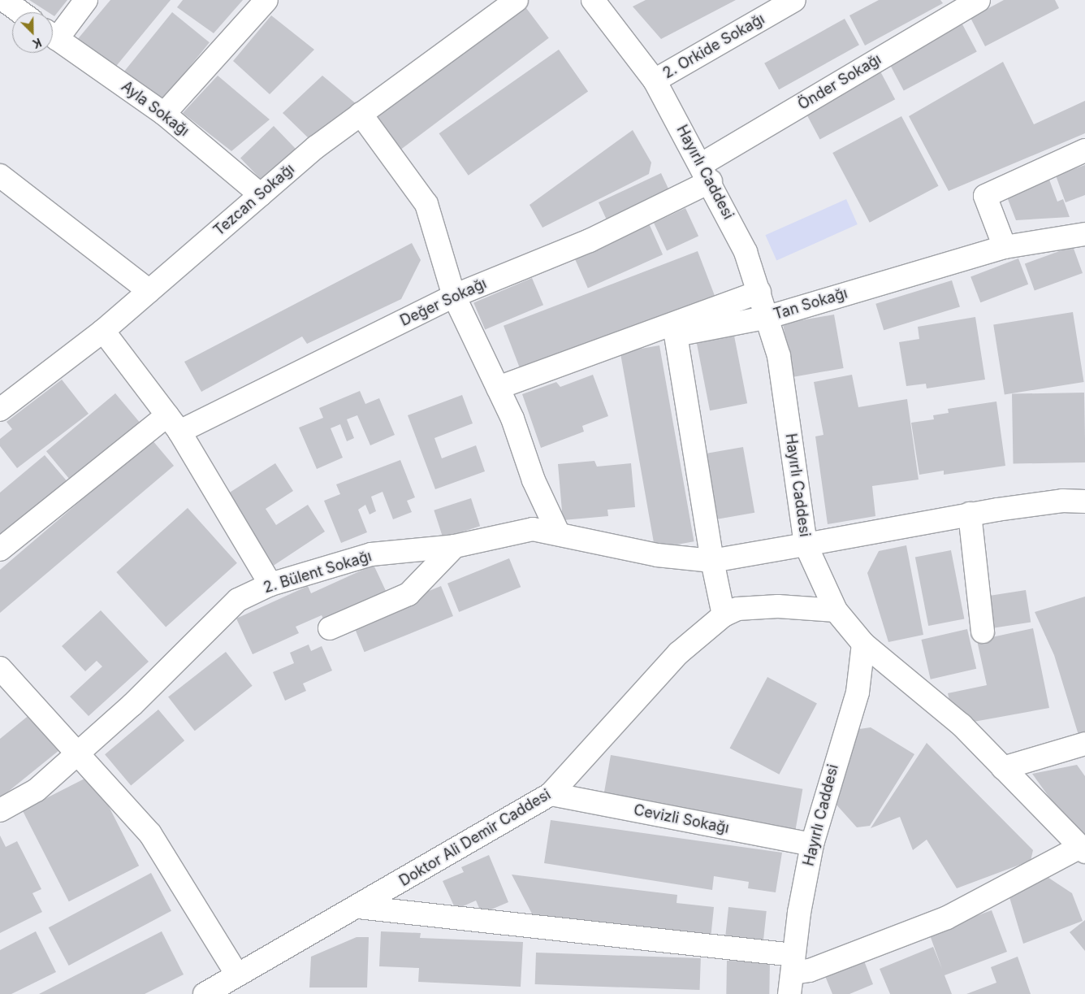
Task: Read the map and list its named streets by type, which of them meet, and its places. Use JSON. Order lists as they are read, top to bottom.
{
  "streets": {
    "street": [
      "2. Orkide Sokağı",
      "Önder Sokağı",
      "Ayla Sokağı",
      "Hayırlı Caddesi",
      "Tezcan Sokağı",
      "Değer Sokağı",
      "Tan Sokağı",
      "2. Bülent Sokağı",
      "Cevizli Sokağı",
      "Doktor Ali Demir Caddesi"
    ]
  },
  "crossings": [
    ["2. Orkide Sokağı", "Hayırlı Caddesi"],
    ["Önder Sokağı", "Hayırlı Caddesi"],
    ["Önder Sokağı", "Değer Sokağı"],
    ["Ayla Sokağı", "Tezcan Sokağı"],
    ["Hayırlı Caddesi", "Değer Sokağı"],
    ["Hayırlı Caddesi", "Tan Sokağı"],
    ["Hayırlı Caddesi", "2. Bülent Sokağı"],
    ["Hayırlı Caddesi", "Cevizli Sokağı"],
    ["Tan Sokağı", "2. Bülent Sokağı"],
    ["Cevizli Sokağı", "Doktor Ali Demir Caddesi"]
  ],
  "north": "bottom right"
}
